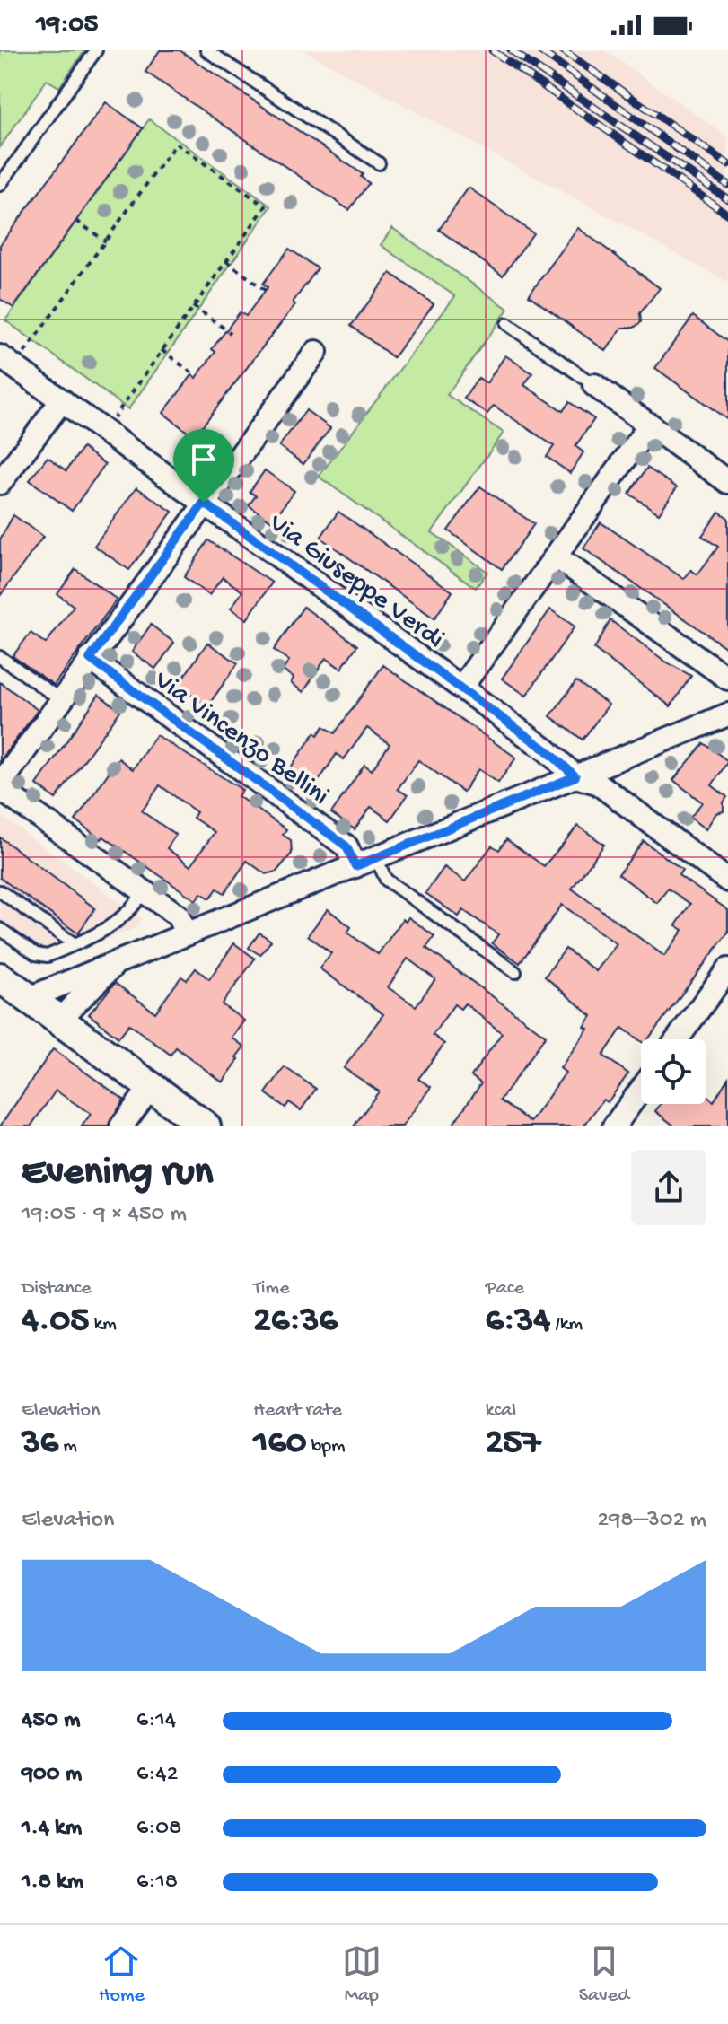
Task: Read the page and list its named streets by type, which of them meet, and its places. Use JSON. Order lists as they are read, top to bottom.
{
  "streets": {
    "street": ["Via Giuseppe Verdi", "Via Vincenzo Bellini"]
  },
  "page": {
    "status": "19:05",
    "heading": ["Evening run", "19:05 · 9 × 450 m"],
    "stats": [
      ["Distance", "4.05 km"],
      ["Time", "26:36"],
      ["Pace", "6:34 /km"],
      ["Elevation", "36 m"],
      ["Heart rate", "160 bpm"],
      ["kcal", "257"]
    ],
    "chart": ["Elevation", "298–302 m"],
    "list": [
      {
        "name": "450 m",
        "note": "6:14"
      },
      {
        "name": "900 m",
        "note": "6:42"
      },
      {
        "name": "1.4 km",
        "note": "6:08"
      },
      {
        "name": "1.8 km",
        "note": "6:18"
      }
    ],
    "tabs": ["Home", "Map", "Saved"]
  }
}
